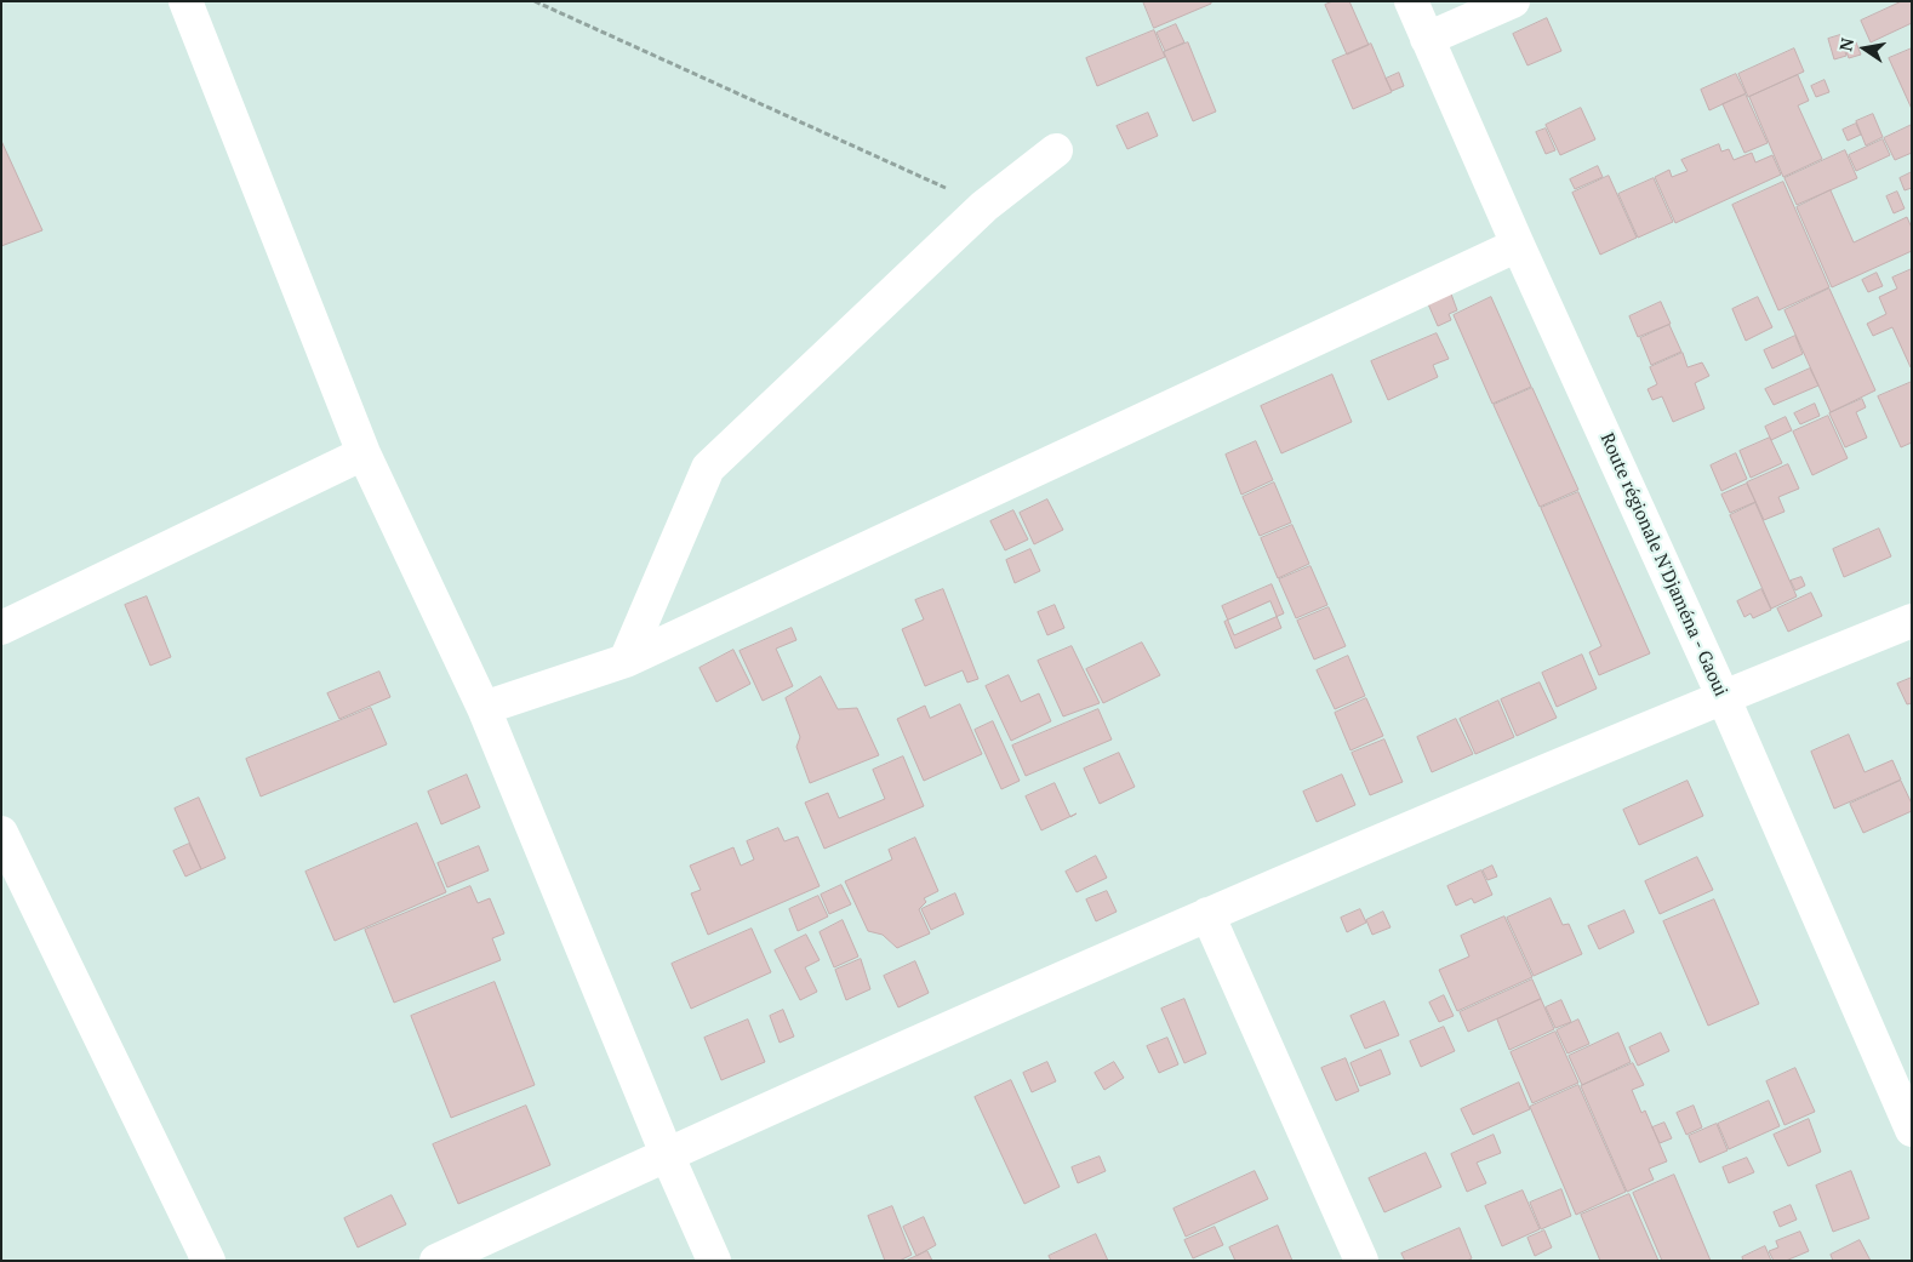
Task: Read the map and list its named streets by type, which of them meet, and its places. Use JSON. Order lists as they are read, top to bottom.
{
  "streets": {
    "street": ["Route régionale N'Djaména - Gaoui"]
  },
  "north": "left"
}
